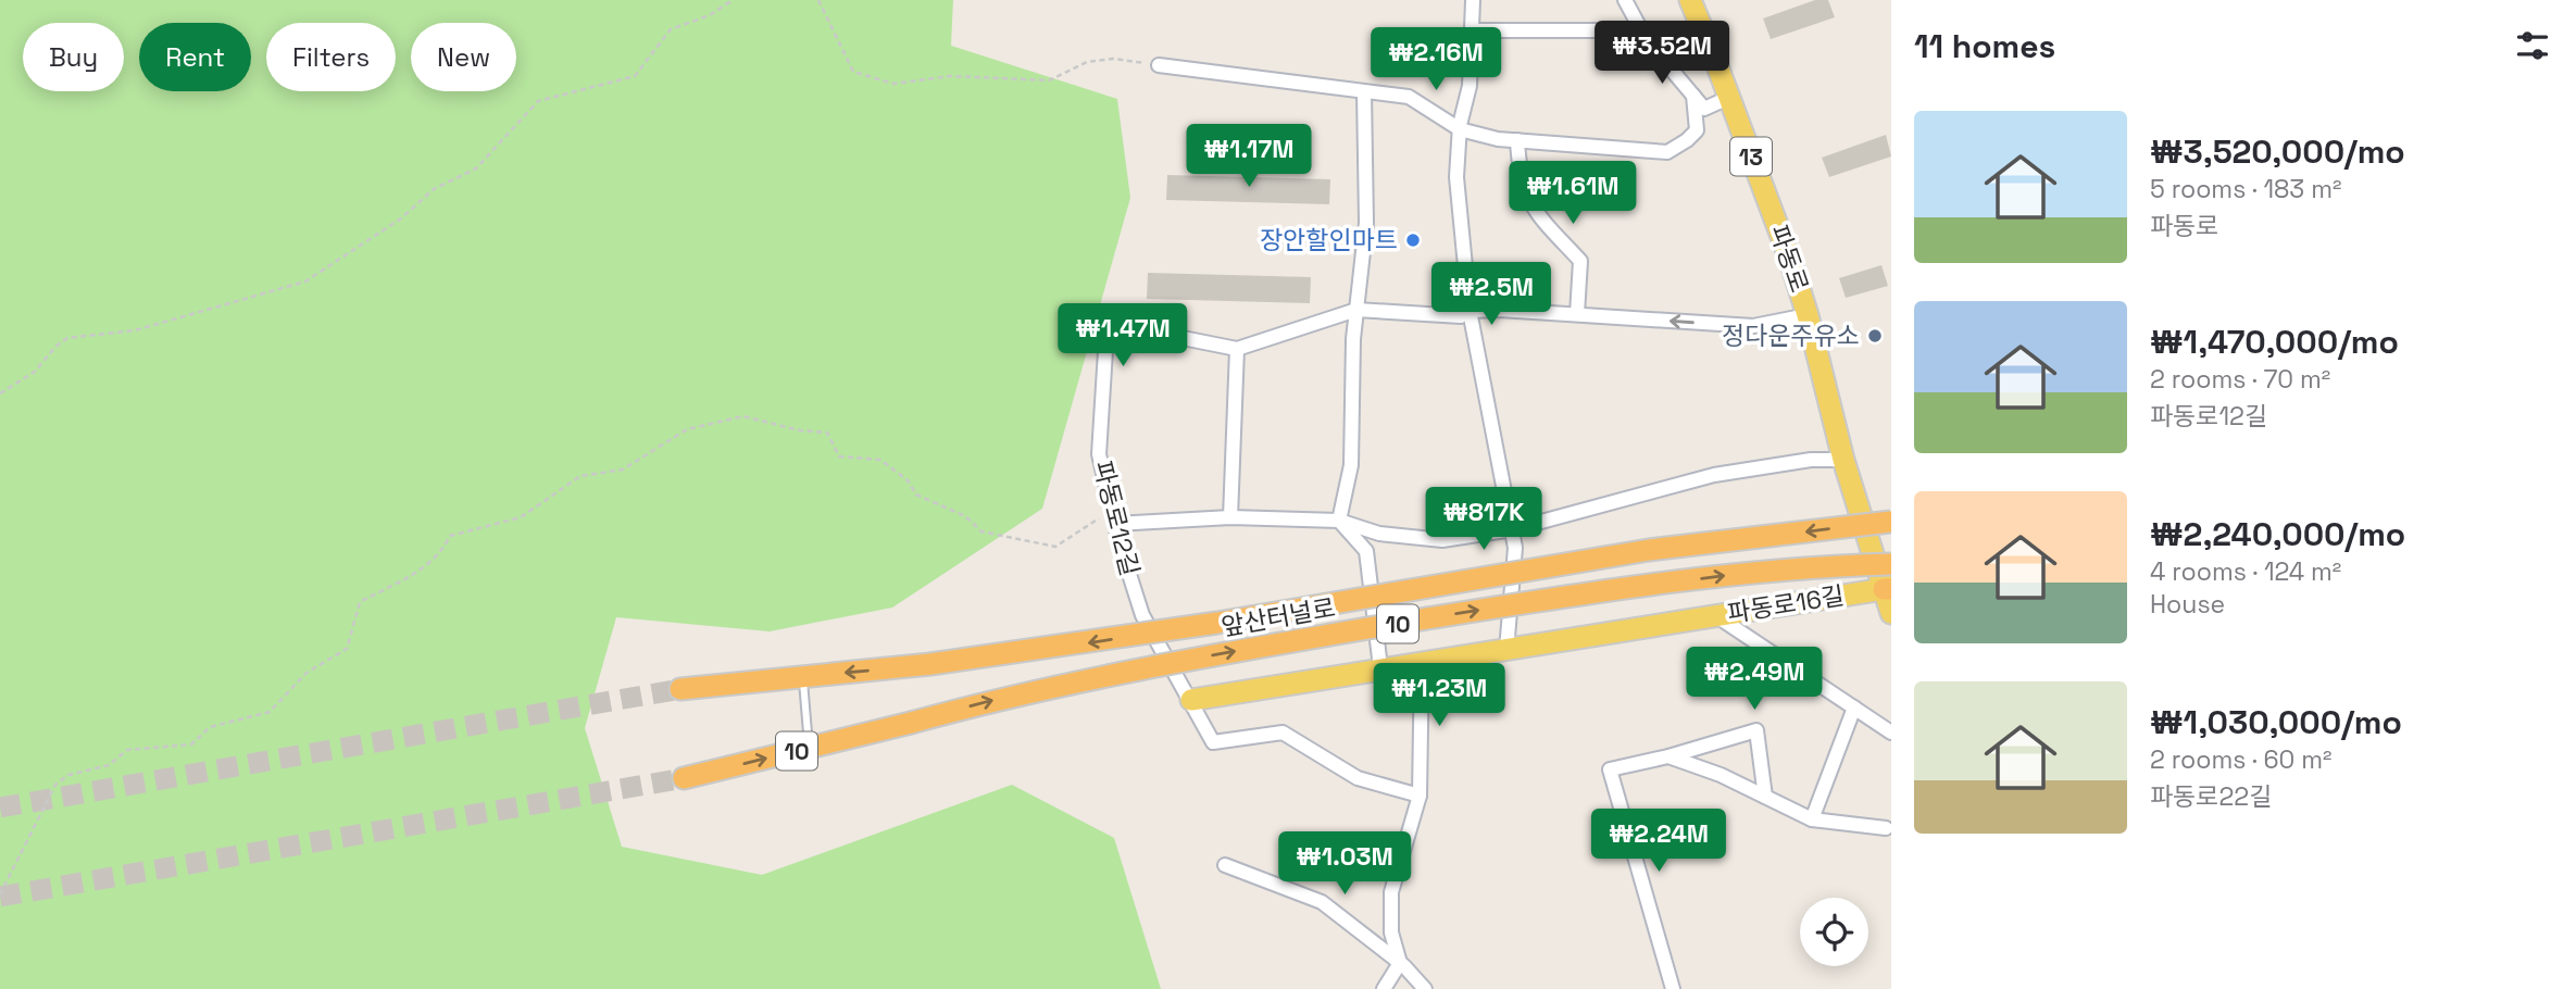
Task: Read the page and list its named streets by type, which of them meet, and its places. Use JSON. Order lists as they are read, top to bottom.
{
  "streets": {
    "highway": ["앞산터널로", "10"],
    "main road": ["13", "파동로", "파동로16길"],
    "street": ["파동로12길"]
  },
  "crossings": [
    ["파동로", "파동로12길"],
    ["파동로", "파동로16길"]
  ],
  "places": ["장안할인마트", "정다운주유소"],
  "page": {
    "heading": "11 homes",
    "price": [
      "₩3.52M",
      "₩2.16M",
      "₩1.17M",
      "₩1.61M",
      "₩2.5M",
      "₩1.47M",
      "₩817K",
      "₩2.49M",
      "₩1.23M",
      "₩2.24M",
      "₩1.03M"
    ],
    "chip": [
      "Buy",
      "Rent",
      "Filters",
      "New"
    ],
    "list": [
      {
        "name": "₩3,520,000/mo",
        "note": "5 rooms · 183 m² · 파동로"
      },
      {
        "name": "₩1,470,000/mo",
        "note": "2 rooms · 70 m² · 파동로12길"
      },
      {
        "name": "₩2,240,000/mo",
        "note": "4 rooms · 124 m² · House"
      },
      {
        "name": "₩1,030,000/mo",
        "note": "2 rooms · 60 m² · 파동로22길"
      }
    ]
  }
}
